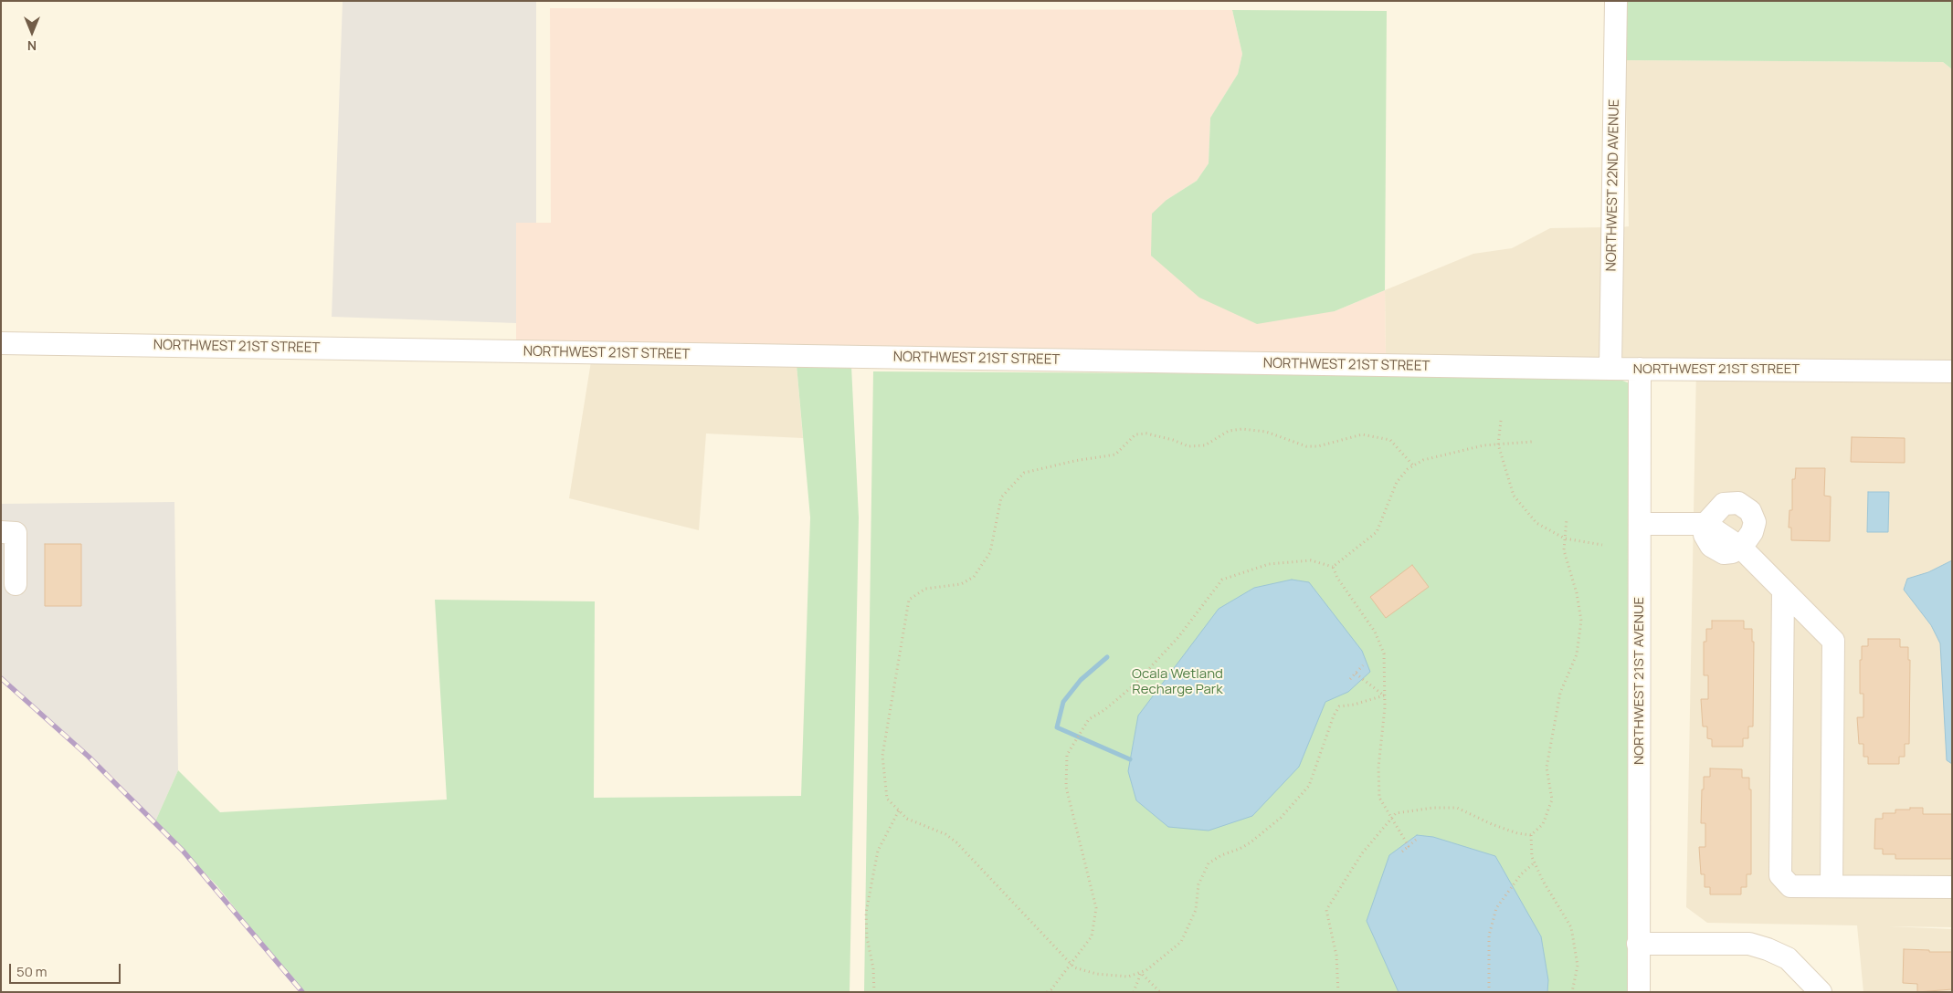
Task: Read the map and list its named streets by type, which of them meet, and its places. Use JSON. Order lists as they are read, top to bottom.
{
  "streets": {
    "street": ["NORTHWEST 22ND AVENUE", "NORTHWEST 21ST STREET", "NORTHWEST 21ST AVENUE"]
  },
  "crossings": [
    ["NORTHWEST 22ND AVENUE", "NORTHWEST 21ST STREET"],
    ["NORTHWEST 21ST STREET", "NORTHWEST 21ST AVENUE"]
  ],
  "parks": ["Ocala Wetland Recharge Park"],
  "scale_bar": "50 m",
  "north": "bottom"
}
